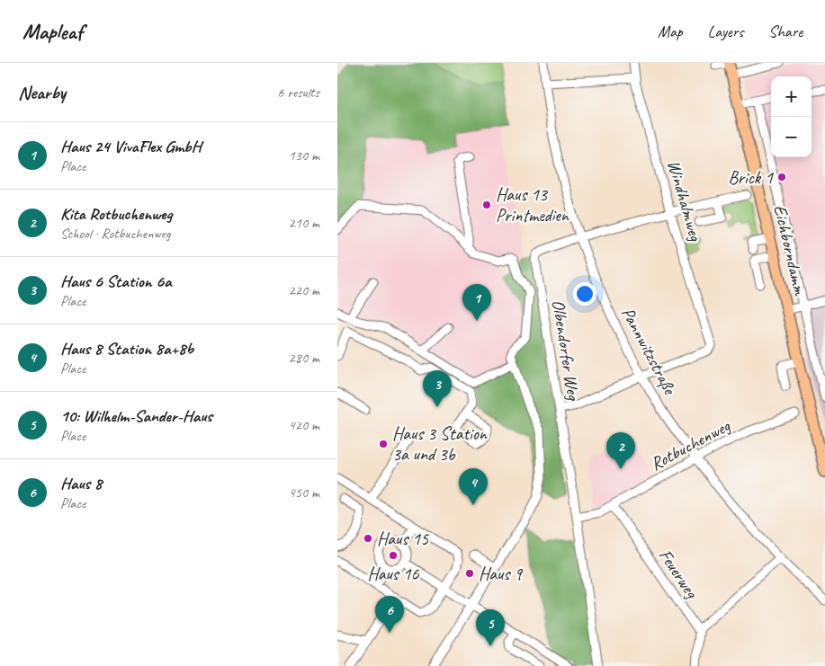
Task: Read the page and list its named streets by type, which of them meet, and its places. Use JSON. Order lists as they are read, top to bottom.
{
  "streets": {
    "main road": ["Eichborndamm"],
    "street": [
      "Windhalmweg",
      "Olbendorfer Weg",
      "Pannwitzstraße",
      "Rotbuchenweg",
      "Feuerweg"
    ]
  },
  "crossings": [
    ["Windhalmweg", "Olbendorfer Weg"],
    ["Windhalmweg", "Pannwitzstraße"],
    ["Olbendorfer Weg", "Pannwitzstraße"],
    ["Olbendorfer Weg", "Rotbuchenweg"],
    ["Pannwitzstraße", "Rotbuchenweg"],
    ["Rotbuchenweg", "Feuerweg"]
  ],
  "places": [
    "Brick 1",
    "Haus 13 Printmedien",
    "Haus 3 Station 3a und 3b",
    "Haus 15",
    "Haus 16",
    "Haus 9"
  ],
  "page": {
    "header": "Mapleaf",
    "nav": ["Map", "Layers", "Share"],
    "heading": ["Nearby", "6 results"],
    "map_buttons": ["+", "−"],
    "list": [
      {
        "mark": "1",
        "name": "Haus 24 VivaFlex GmbH",
        "note": "Place",
        "value": "130 m"
      },
      {
        "mark": "2",
        "name": "Kita Rotbuchenweg",
        "note": "School · Rotbuchenweg",
        "value": "210 m"
      },
      {
        "mark": "3",
        "name": "Haus 6 Station 6a",
        "note": "Place",
        "value": "220 m"
      },
      {
        "mark": "4",
        "name": "Haus 8 Station 8a+8b",
        "note": "Place",
        "value": "280 m"
      },
      {
        "mark": "5",
        "name": "10: Wilhelm-Sander-Haus",
        "note": "Place",
        "value": "420 m"
      },
      {
        "mark": "6",
        "name": "Haus 8",
        "note": "Place",
        "value": "450 m"
      }
    ],
    "pins": [
      "1",
      "3",
      "2",
      "4",
      "6",
      "5"
    ]
  }
}
